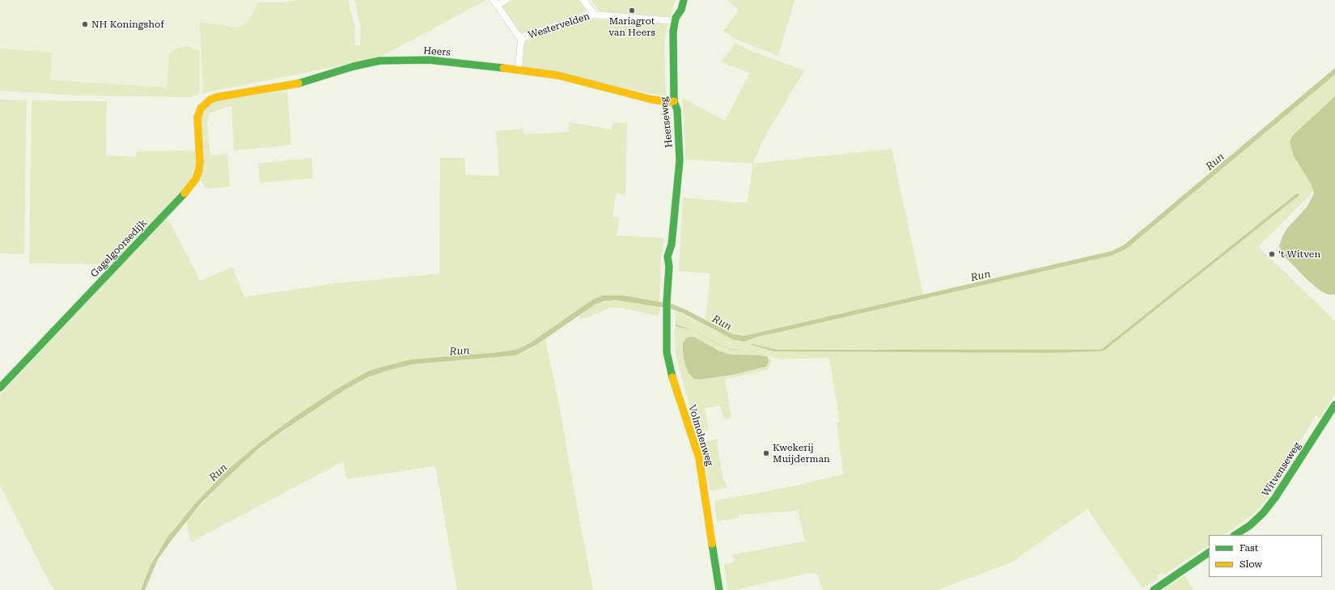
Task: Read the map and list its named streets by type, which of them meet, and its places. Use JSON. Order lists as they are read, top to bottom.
{
  "streets": {
    "street": [
      "Westervelden",
      "Heers",
      "Heerseweg",
      "Gagelgoorsedijk",
      "Volmolenweg",
      "Witvenseweg"
    ]
  },
  "crossings": [
    ["Westervelden", "Heers"],
    ["Westervelden", "Heerseweg"],
    ["Heers", "Heerseweg"],
    ["Heers", "Gagelgoorsedijk"],
    ["Heerseweg", "Volmolenweg"]
  ],
  "water": ["Run"],
  "places": [
    "Mariagrot van Heers",
    "NH Koningshof",
    "'t Witven",
    "Kwekerij Muijderman"
  ],
  "legend": ["Fast", "Slow"]
}
